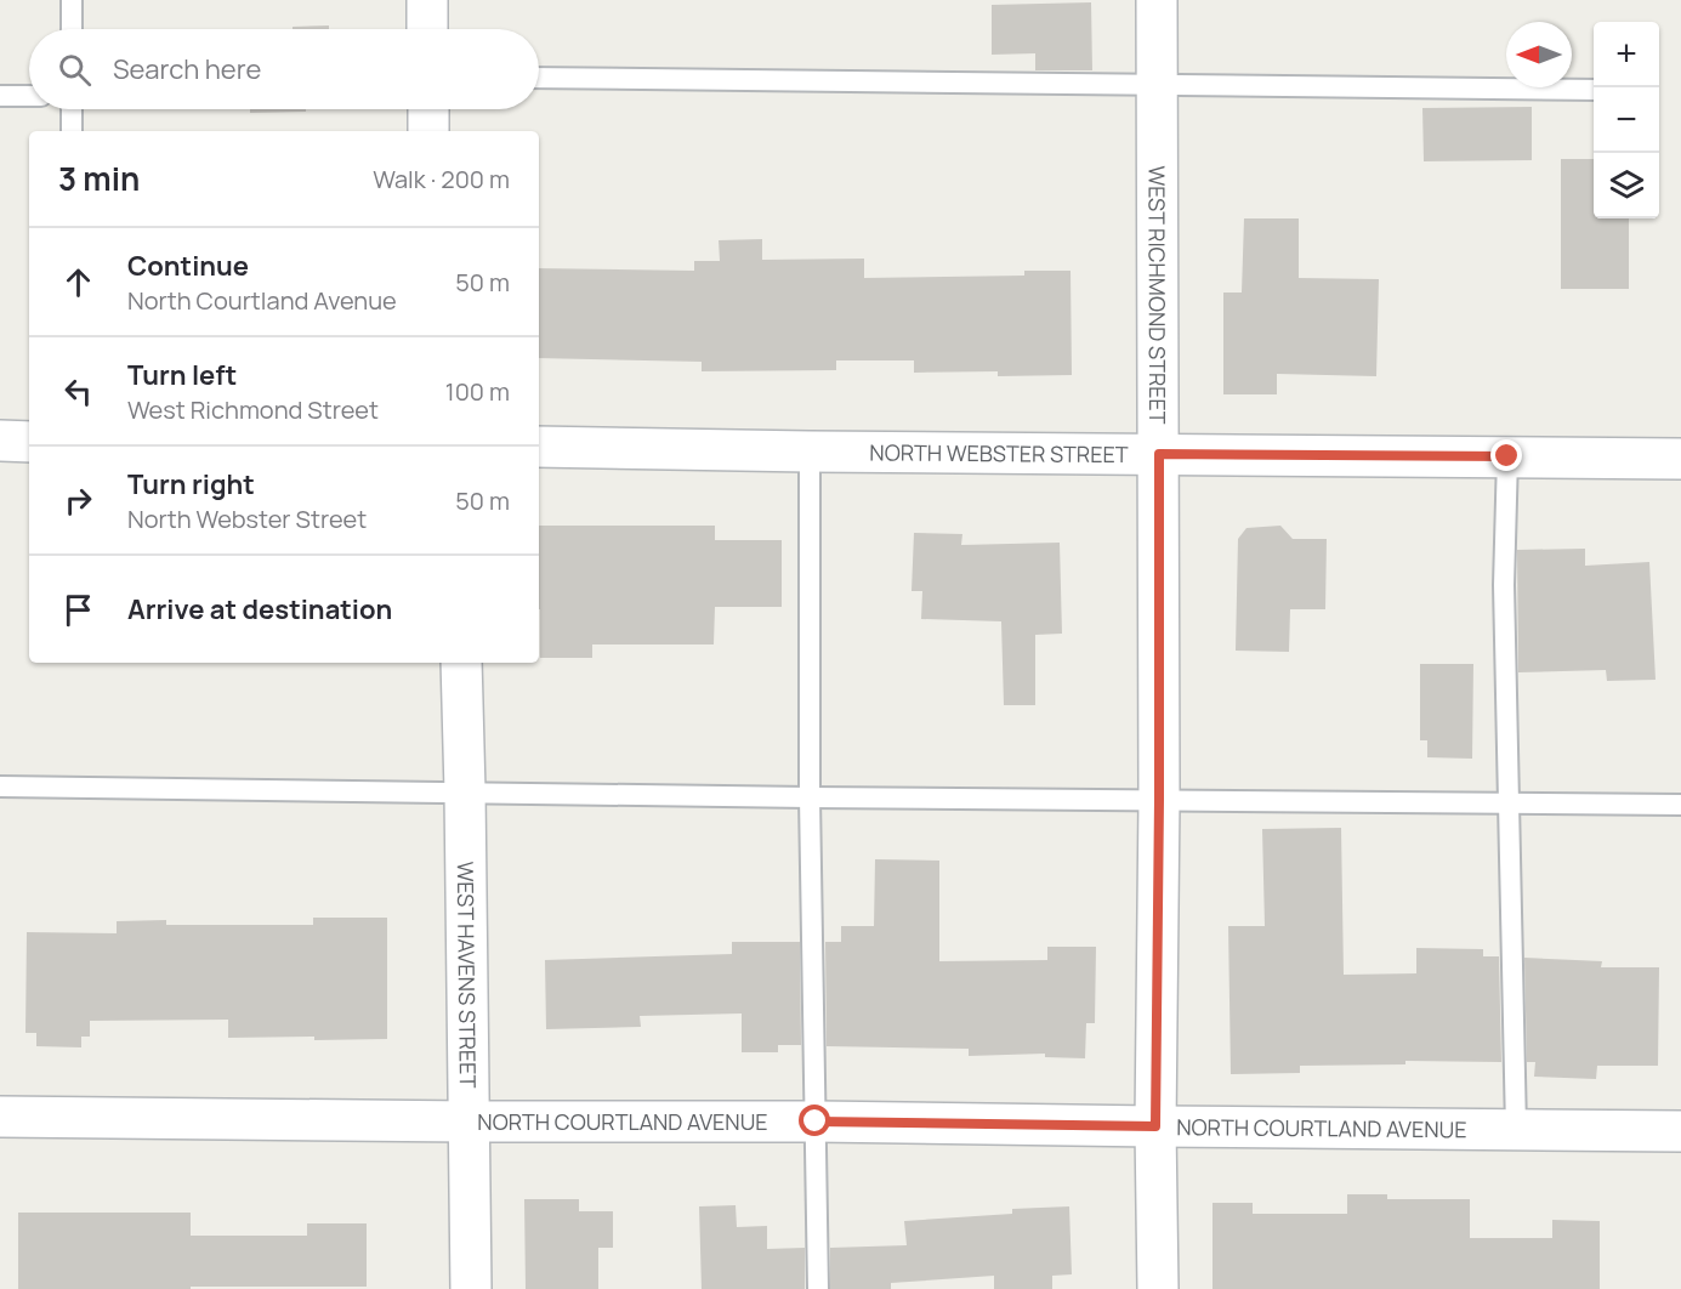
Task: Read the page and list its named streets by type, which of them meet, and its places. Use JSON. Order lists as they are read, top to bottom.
{
  "streets": {
    "street": [
      "WEST RICHMOND STREET",
      "NORTH WEBSTER STREET",
      "WEST HAVENS STREET",
      "NORTH COURTLAND AVENUE"
    ]
  },
  "crossings": [
    ["WEST RICHMOND STREET", "NORTH WEBSTER STREET"],
    ["WEST RICHMOND STREET", "NORTH COURTLAND AVENUE"],
    ["WEST HAVENS STREET", "NORTH COURTLAND AVENUE"]
  ],
  "north": "left",
  "page": {
    "map_buttons": ["+", "−"],
    "search": "Search here",
    "heading": ["3 min", "Walk · 200 m"],
    "list": [
      ["Continue", "North Courtland Avenue", "50 m"],
      ["Turn left", "West Richmond Street", "100 m"],
      ["Turn right", "North Webster Street", "50 m"],
      "Arrive at destination"
    ]
  }
}
